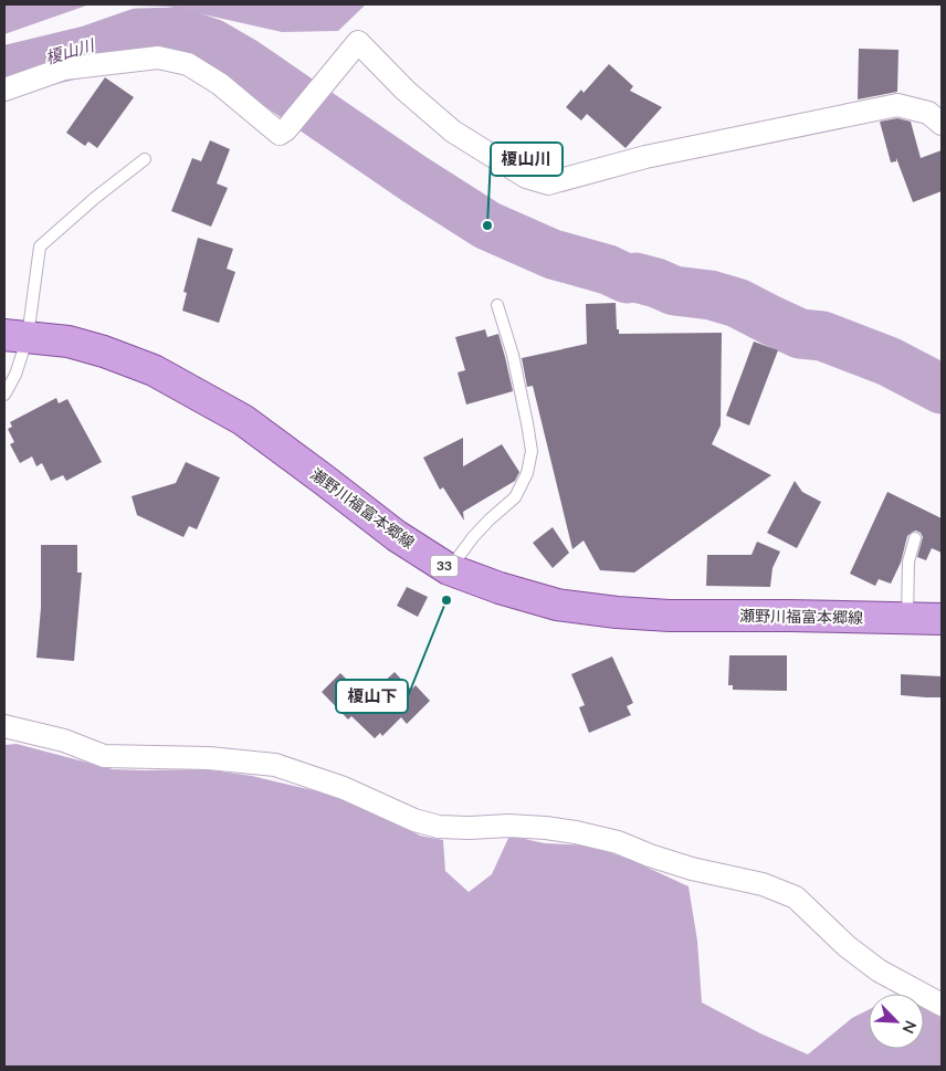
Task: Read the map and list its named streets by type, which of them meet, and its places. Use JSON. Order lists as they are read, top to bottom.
{
  "streets": {
    "main road": ["瀬野川福富本郷線", "33"]
  },
  "water": ["榎山川"],
  "places": ["榎山川", "榎山下"],
  "north": "bottom right"
}
